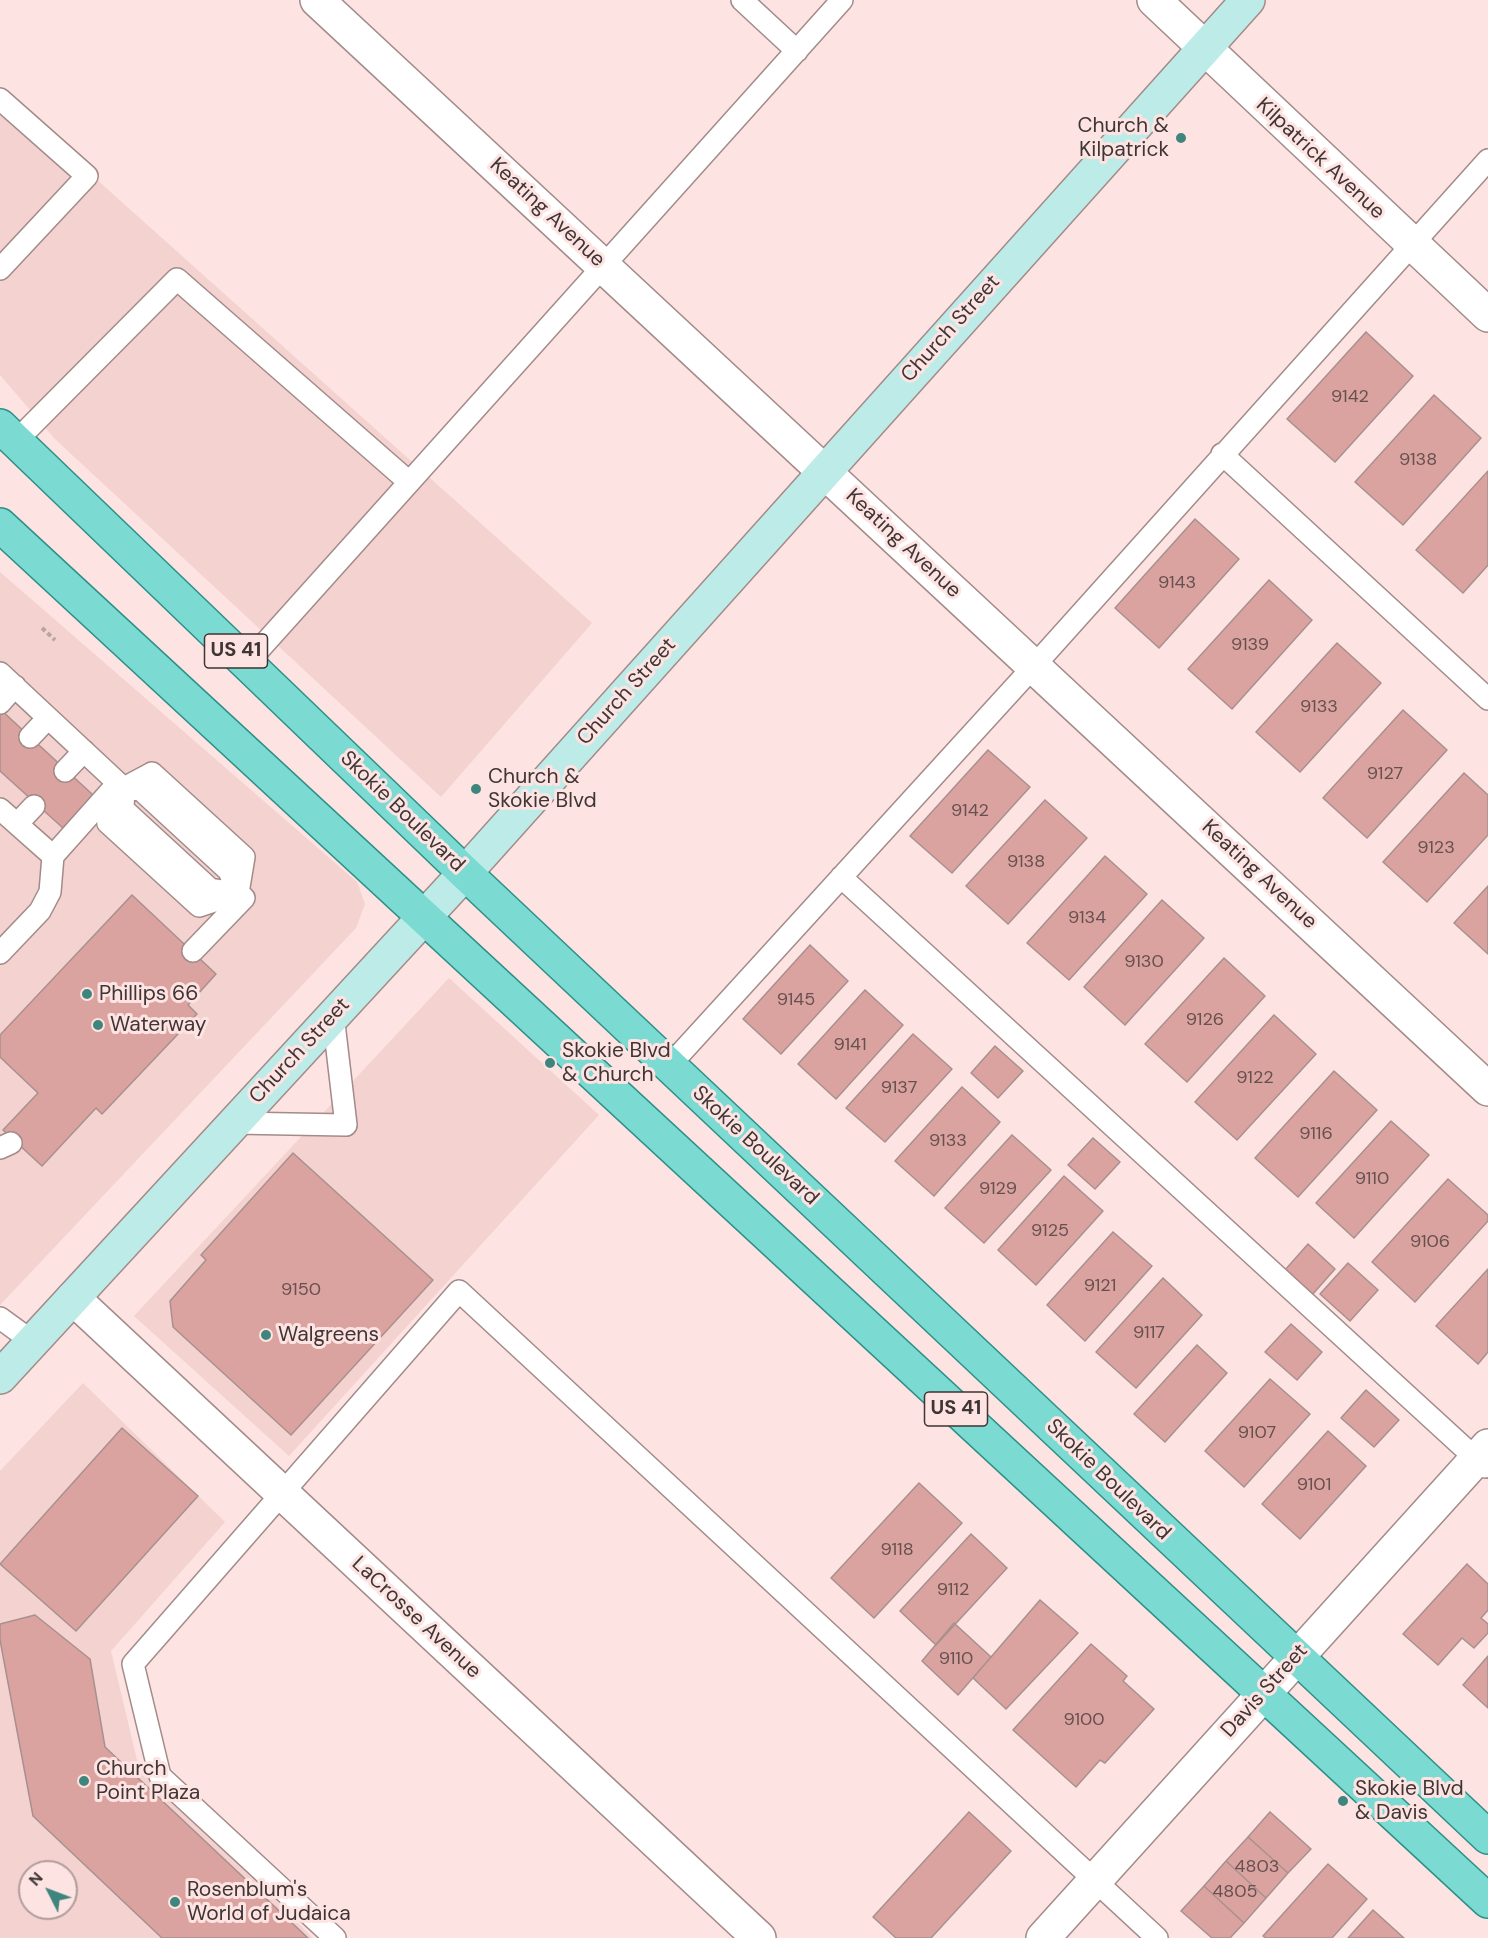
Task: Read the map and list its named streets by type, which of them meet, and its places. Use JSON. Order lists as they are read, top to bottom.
{
  "streets": {
    "main road": ["US 41", "Skokie Boulevard"],
    "street": [
      "Kilpatrick Avenue",
      "Keating Avenue",
      "Church Street",
      "LaCrosse Avenue",
      "Davis Street"
    ]
  },
  "crossings": [
    ["Kilpatrick Avenue", "Church Street"],
    ["Keating Avenue", "Church Street"],
    ["Church Street", "US 41"],
    ["Church Street", "Skokie Boulevard"],
    ["Church Street", "LaCrosse Avenue"],
    ["US 41", "Davis Street"],
    ["Skokie Boulevard", "Davis Street"]
  ],
  "places": [
    "Church & Kilpatrick",
    "Church & Skokie Blvd",
    "Phillips 66",
    "Waterway",
    "Skokie Blvd & Church",
    "Walgreens",
    "Church Point Plaza",
    "Skokie Blvd & Davis",
    "Rosenblum's World of Judaica"
  ],
  "house_numbers": [
    "9142",
    "9138",
    "9143",
    "9139",
    "9133",
    "9127",
    "9142",
    "9123",
    "9138",
    "9134",
    "9130",
    "9145",
    "9126",
    "9141",
    "9122",
    "9137",
    "9116",
    "9133",
    "9110",
    "9129",
    "9125",
    "9106",
    "9121",
    "9150",
    "9117",
    "9107",
    "9101",
    "9118",
    "9112",
    "9110",
    "9100",
    "4803",
    "4805"
  ],
  "north": "top left"
}
